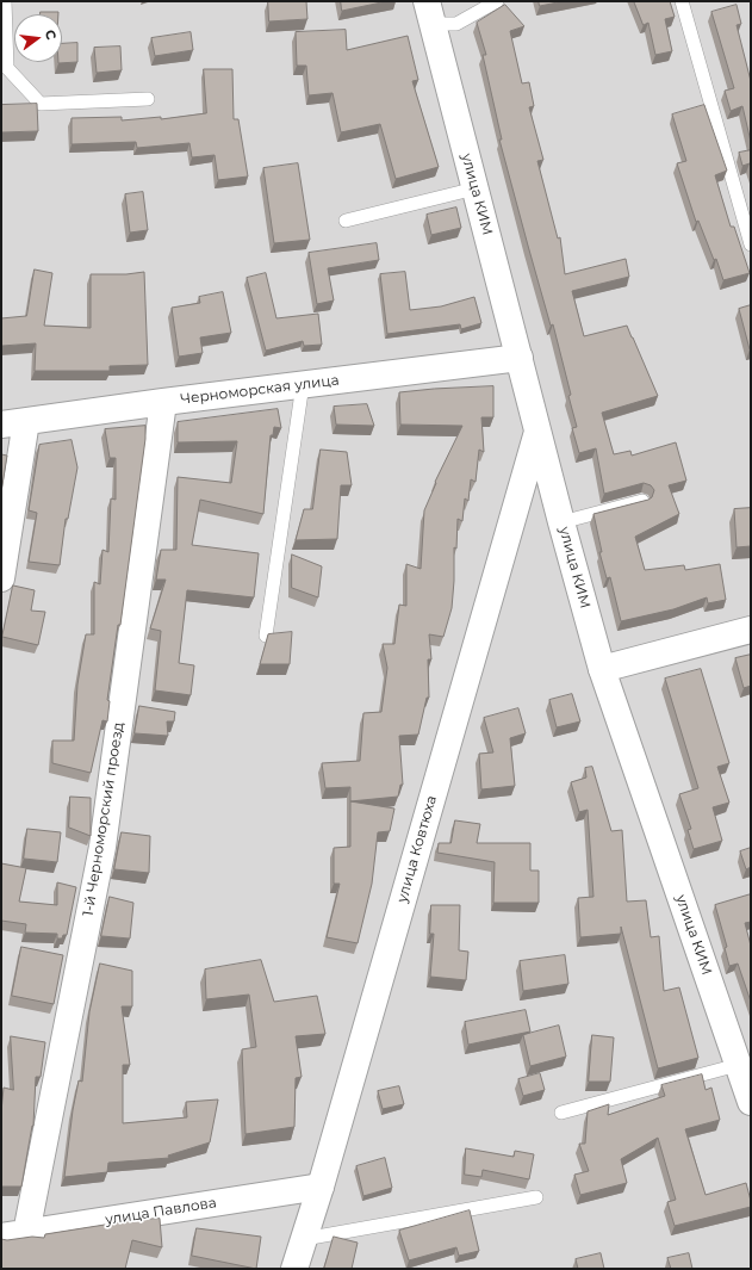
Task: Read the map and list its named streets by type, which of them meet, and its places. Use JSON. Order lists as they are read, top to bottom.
{
  "streets": {
    "street": [
      "улица КИМ",
      "Черноморская улица",
      "1-й Черноморский проезд",
      "улица Ковтюха",
      "улица Павлова"
    ]
  },
  "crossings": [
    ["улица КИМ", "Черноморская улица"],
    ["улица КИМ", "улица Ковтюха"],
    ["Черноморская улица", "1-й Черноморский проезд"],
    ["1-й Черноморский проезд", "улица Павлова"],
    ["улица Ковтюха", "улица Павлова"]
  ],
  "north": "right"
}
